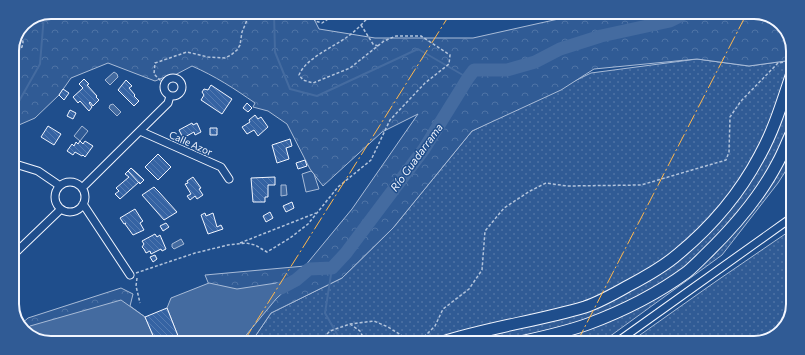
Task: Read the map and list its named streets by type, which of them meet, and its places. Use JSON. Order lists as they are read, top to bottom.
{
  "streets": {
    "street": ["Calle Azor"]
  },
  "water": ["Río Guadarrama"]
}
